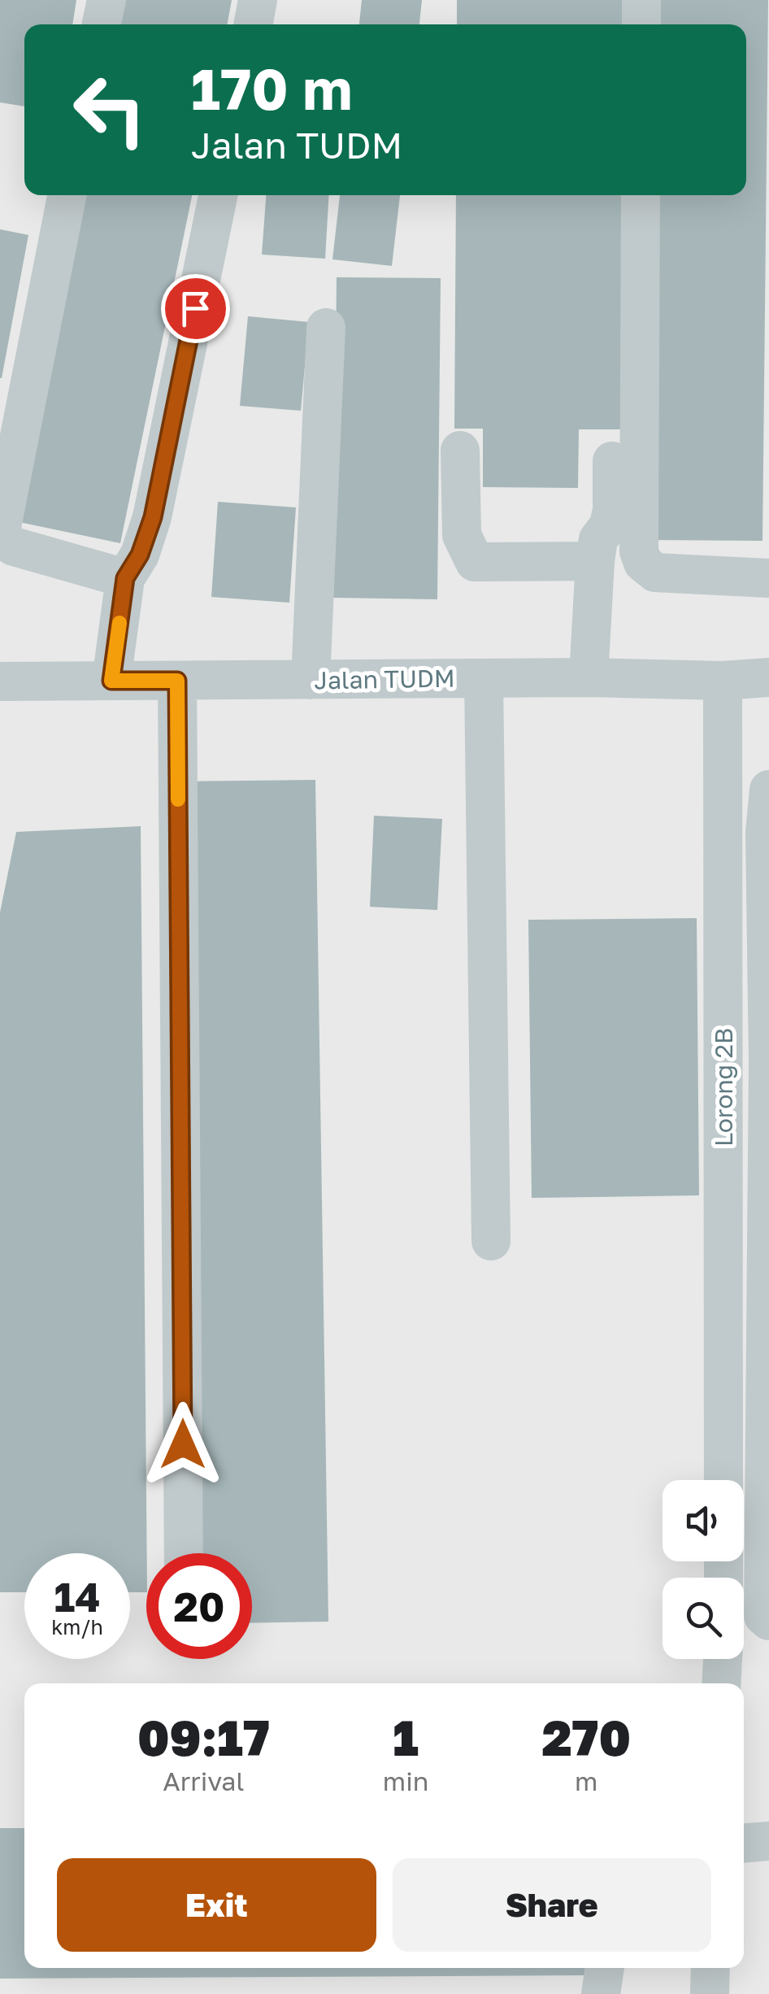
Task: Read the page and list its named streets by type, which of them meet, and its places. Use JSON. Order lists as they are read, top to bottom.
{
  "streets": {
    "street": ["Jalan TUDM", "Lorong 2B"]
  },
  "crossings": [
    ["Jalan TUDM", "Lorong 2B"]
  ],
  "page": {
    "turn": ["170 m", "Jalan TUDM"],
    "speed": "14 km/h",
    "limit": "20",
    "eta": [
      "09:17",
      "Arrival",
      "1",
      "min",
      "270",
      "m"
    ],
    "buttons": ["Exit", "Share"]
  }
}
